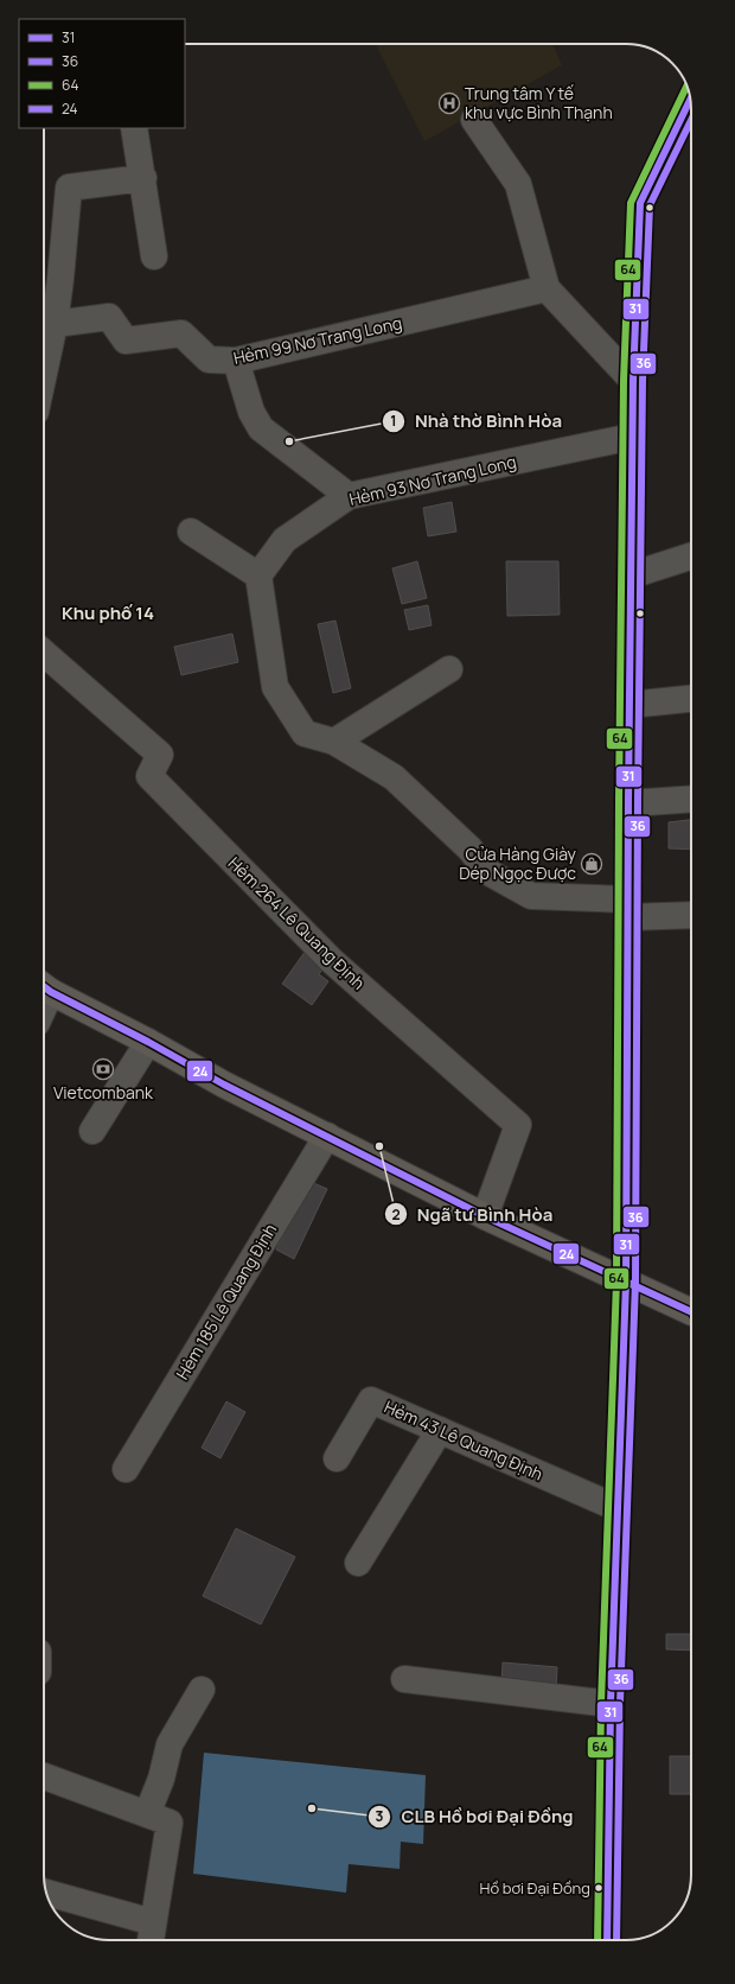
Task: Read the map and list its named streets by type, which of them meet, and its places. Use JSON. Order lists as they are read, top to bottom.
{
  "streets": {
    "street": [
      "Hẻm 99 Nơ Trang Long",
      "Hẻm 93 Nơ Trang Long",
      "Hẻm 264 Lê Quang Định",
      "Hẻm 185 Lê Quang Định",
      "Hẻm 43 Lê Quang Định"
    ]
  },
  "districts": ["Khu phố 14"],
  "places": {
    "hospital": ["Trung tâm Y tế khu vực Bình Thạnh"],
    "other": [
      "Nhà thờ Bình Hòa",
      "Ngã tư Bình Hòa",
      "CLB Hồ bơi Đại Đồng",
      "Hồ bơi Đại Đồng"
    ],
    "shop": ["Cửa Hàng Giày Dép Ngọc Được"],
    "bank": ["Vietcombank"]
  },
  "lines": [
    "transit line 64",
    "transit line 31",
    "transit line 36",
    "transit line 24"
  ],
  "legend": [
    "31",
    "36",
    "64",
    "24"
  ]
}
